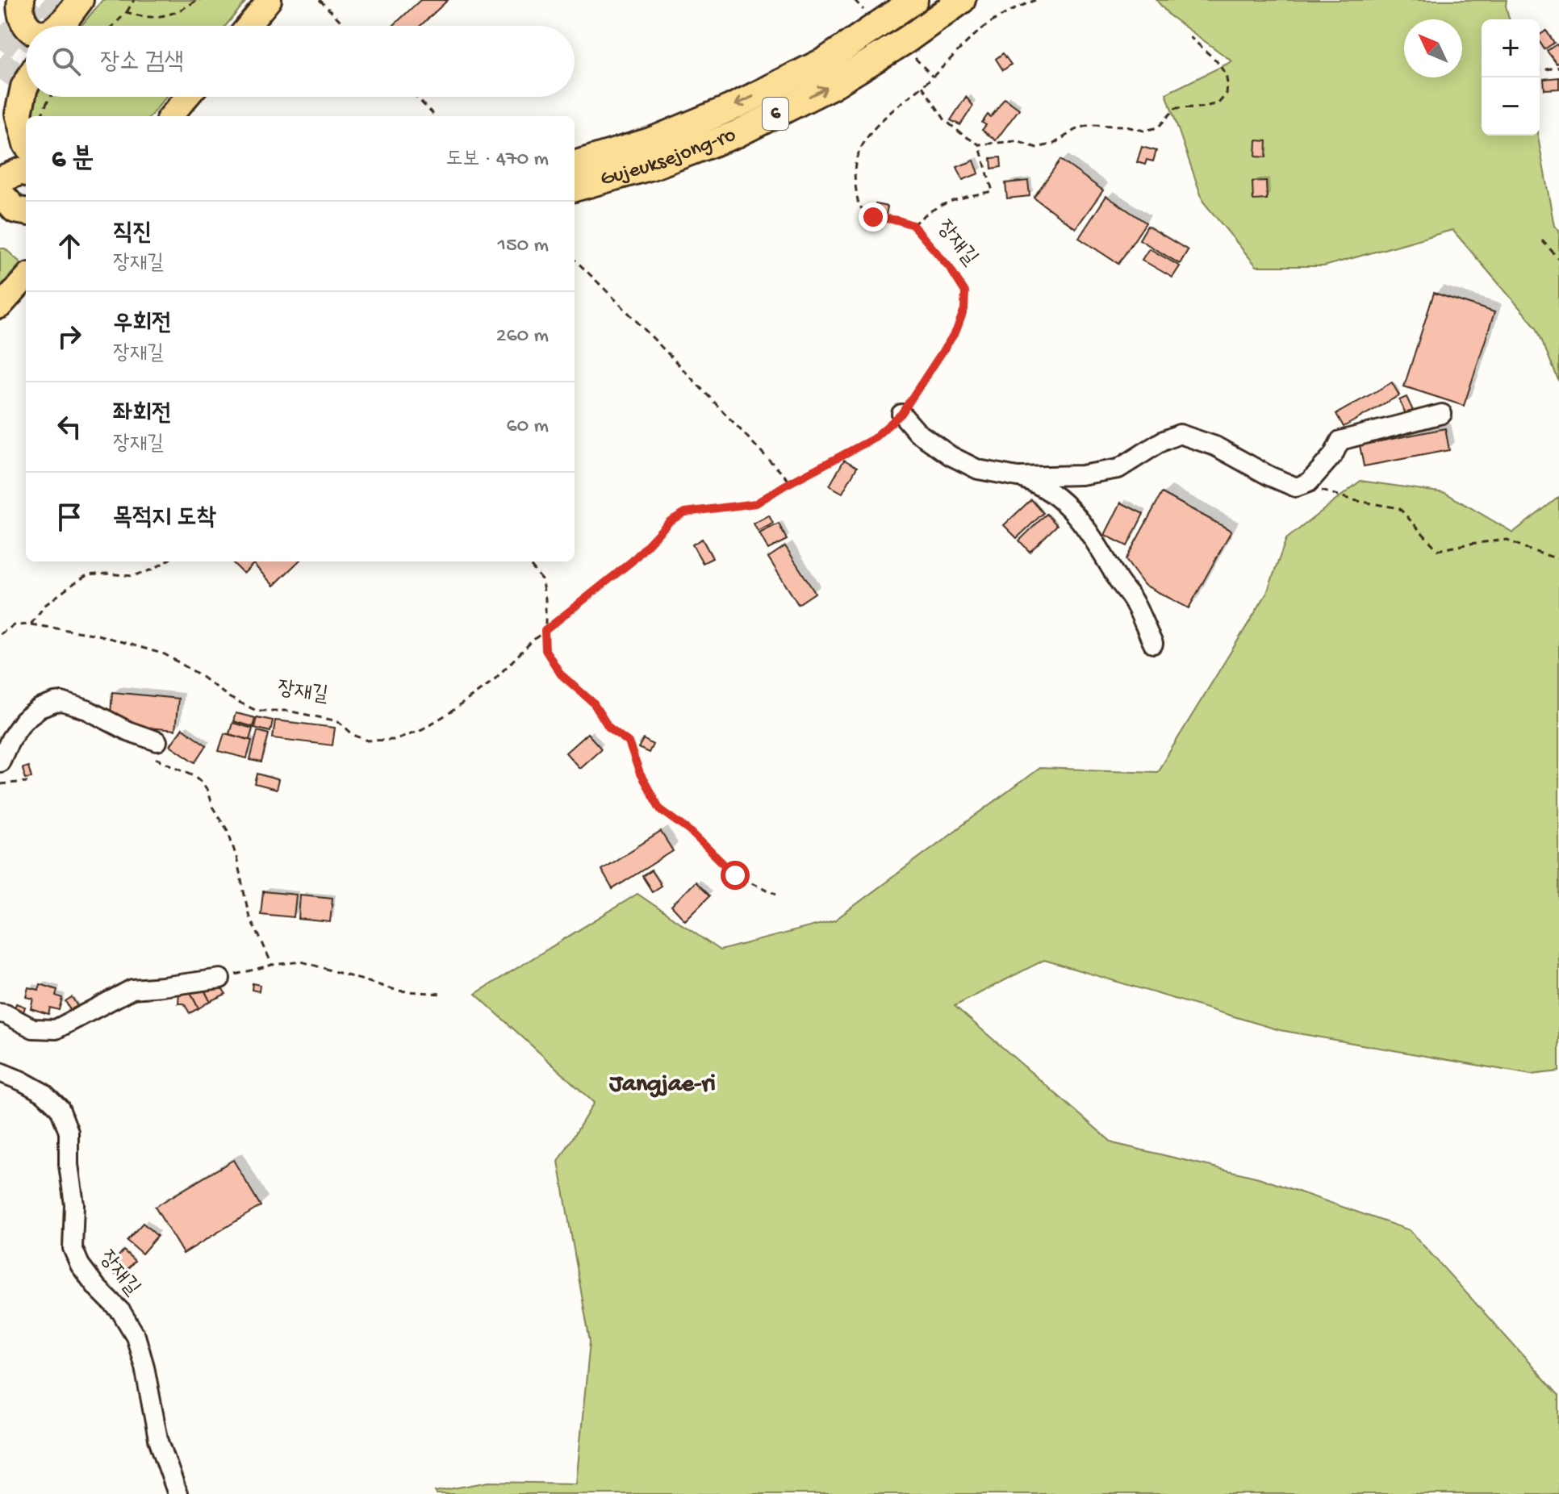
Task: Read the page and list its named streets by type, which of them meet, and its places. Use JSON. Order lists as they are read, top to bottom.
{
  "streets": {
    "highway": ["6", "Gujeuksejong-ro"],
    "street": ["장재길"]
  },
  "districts": ["Jangjae-ri"],
  "north": "top left",
  "page": {
    "map_buttons": ["+", "−"],
    "search": "장소 검색",
    "heading": ["6 분", "도보 · 470 m"],
    "list": [
      ["직진", "장재길", "150 m"],
      ["우회전", "장재길", "260 m"],
      ["좌회전", "장재길", "60 m"],
      "목적지 도착"
    ]
  }
}
